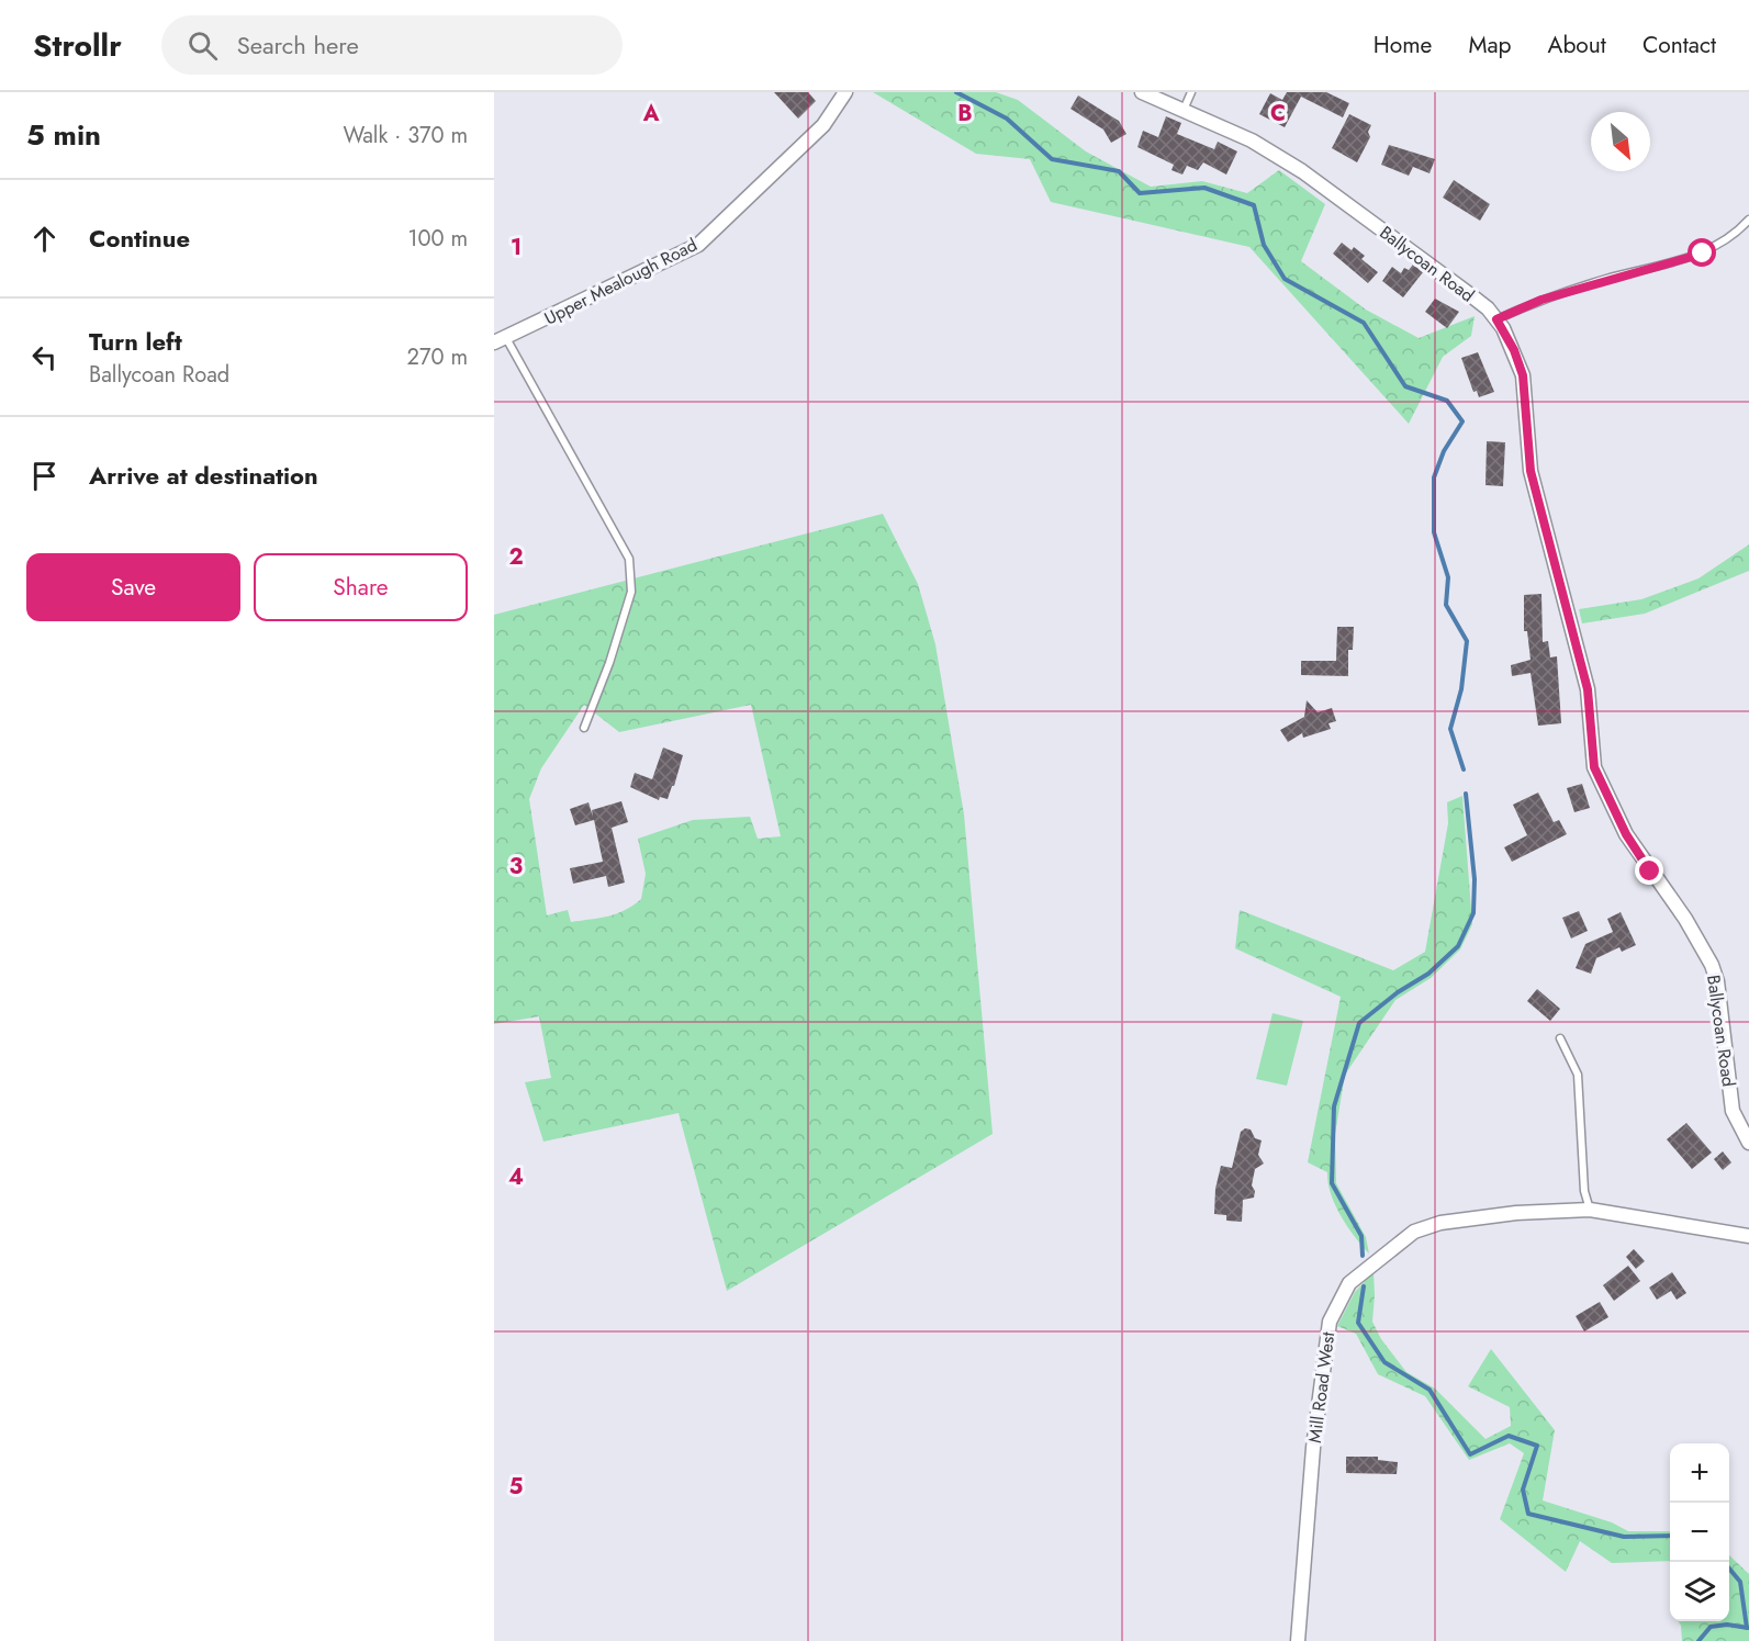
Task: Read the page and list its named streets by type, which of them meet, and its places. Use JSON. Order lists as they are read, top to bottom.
{
  "streets": {
    "street": ["Ballycoan Road", "Upper Mealough Road", "Mill Road West"]
  },
  "north": "bottom right",
  "page": {
    "header": "Strollr",
    "search": "Search here",
    "nav": [
      "Home",
      "Map",
      "About",
      "Contact"
    ],
    "heading": ["5 min", "Walk · 370 m"],
    "list": [
      ["Continue", "100 m"],
      ["Turn left", "Ballycoan Road", "270 m"],
      "Arrive at destination"
    ],
    "buttons": ["Save", "Share"],
    "map_buttons": ["+", "−"]
  },
  "grid": {
    "columns": ["A", "B", "C"],
    "rows": [
      "1",
      "2",
      "3",
      "4",
      "5"
    ]
  }
}
